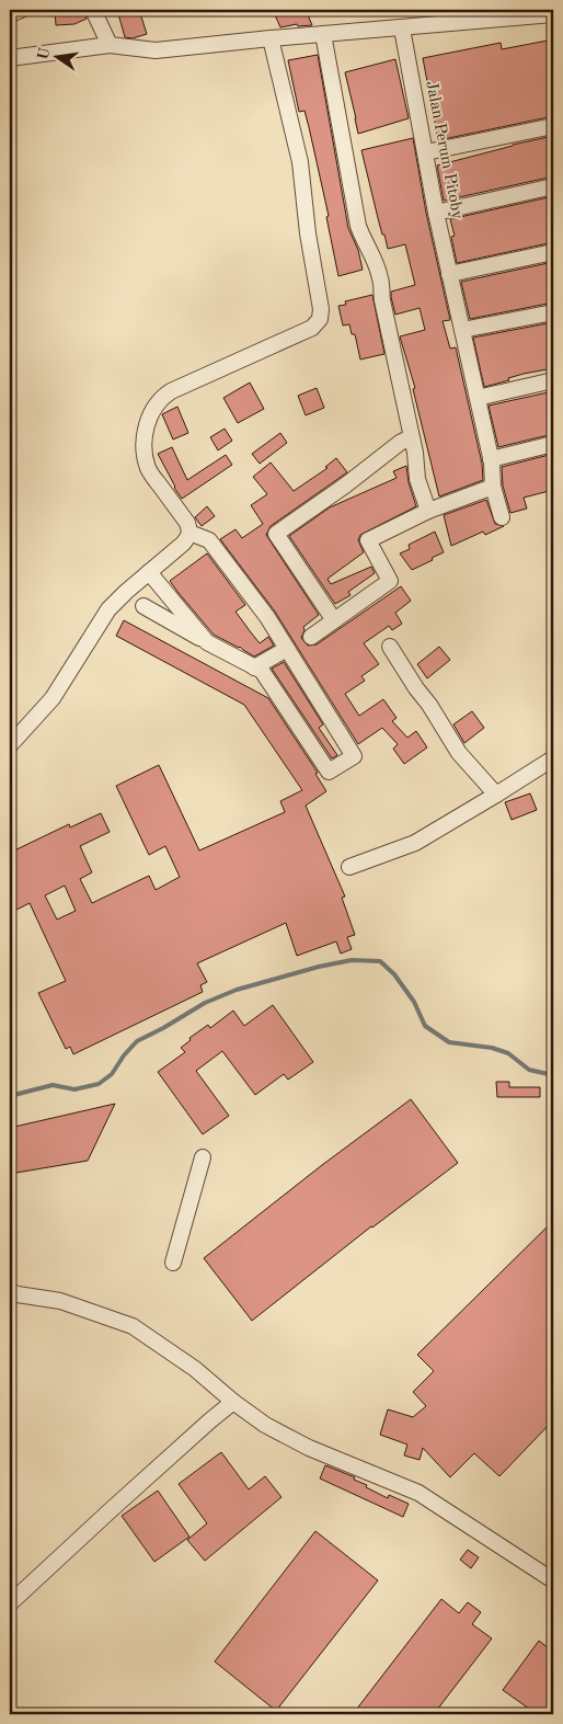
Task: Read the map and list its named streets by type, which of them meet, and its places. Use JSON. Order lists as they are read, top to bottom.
{
  "streets": {
    "street": ["Jalan Perum Pitoby"]
  },
  "north": "left"
}
